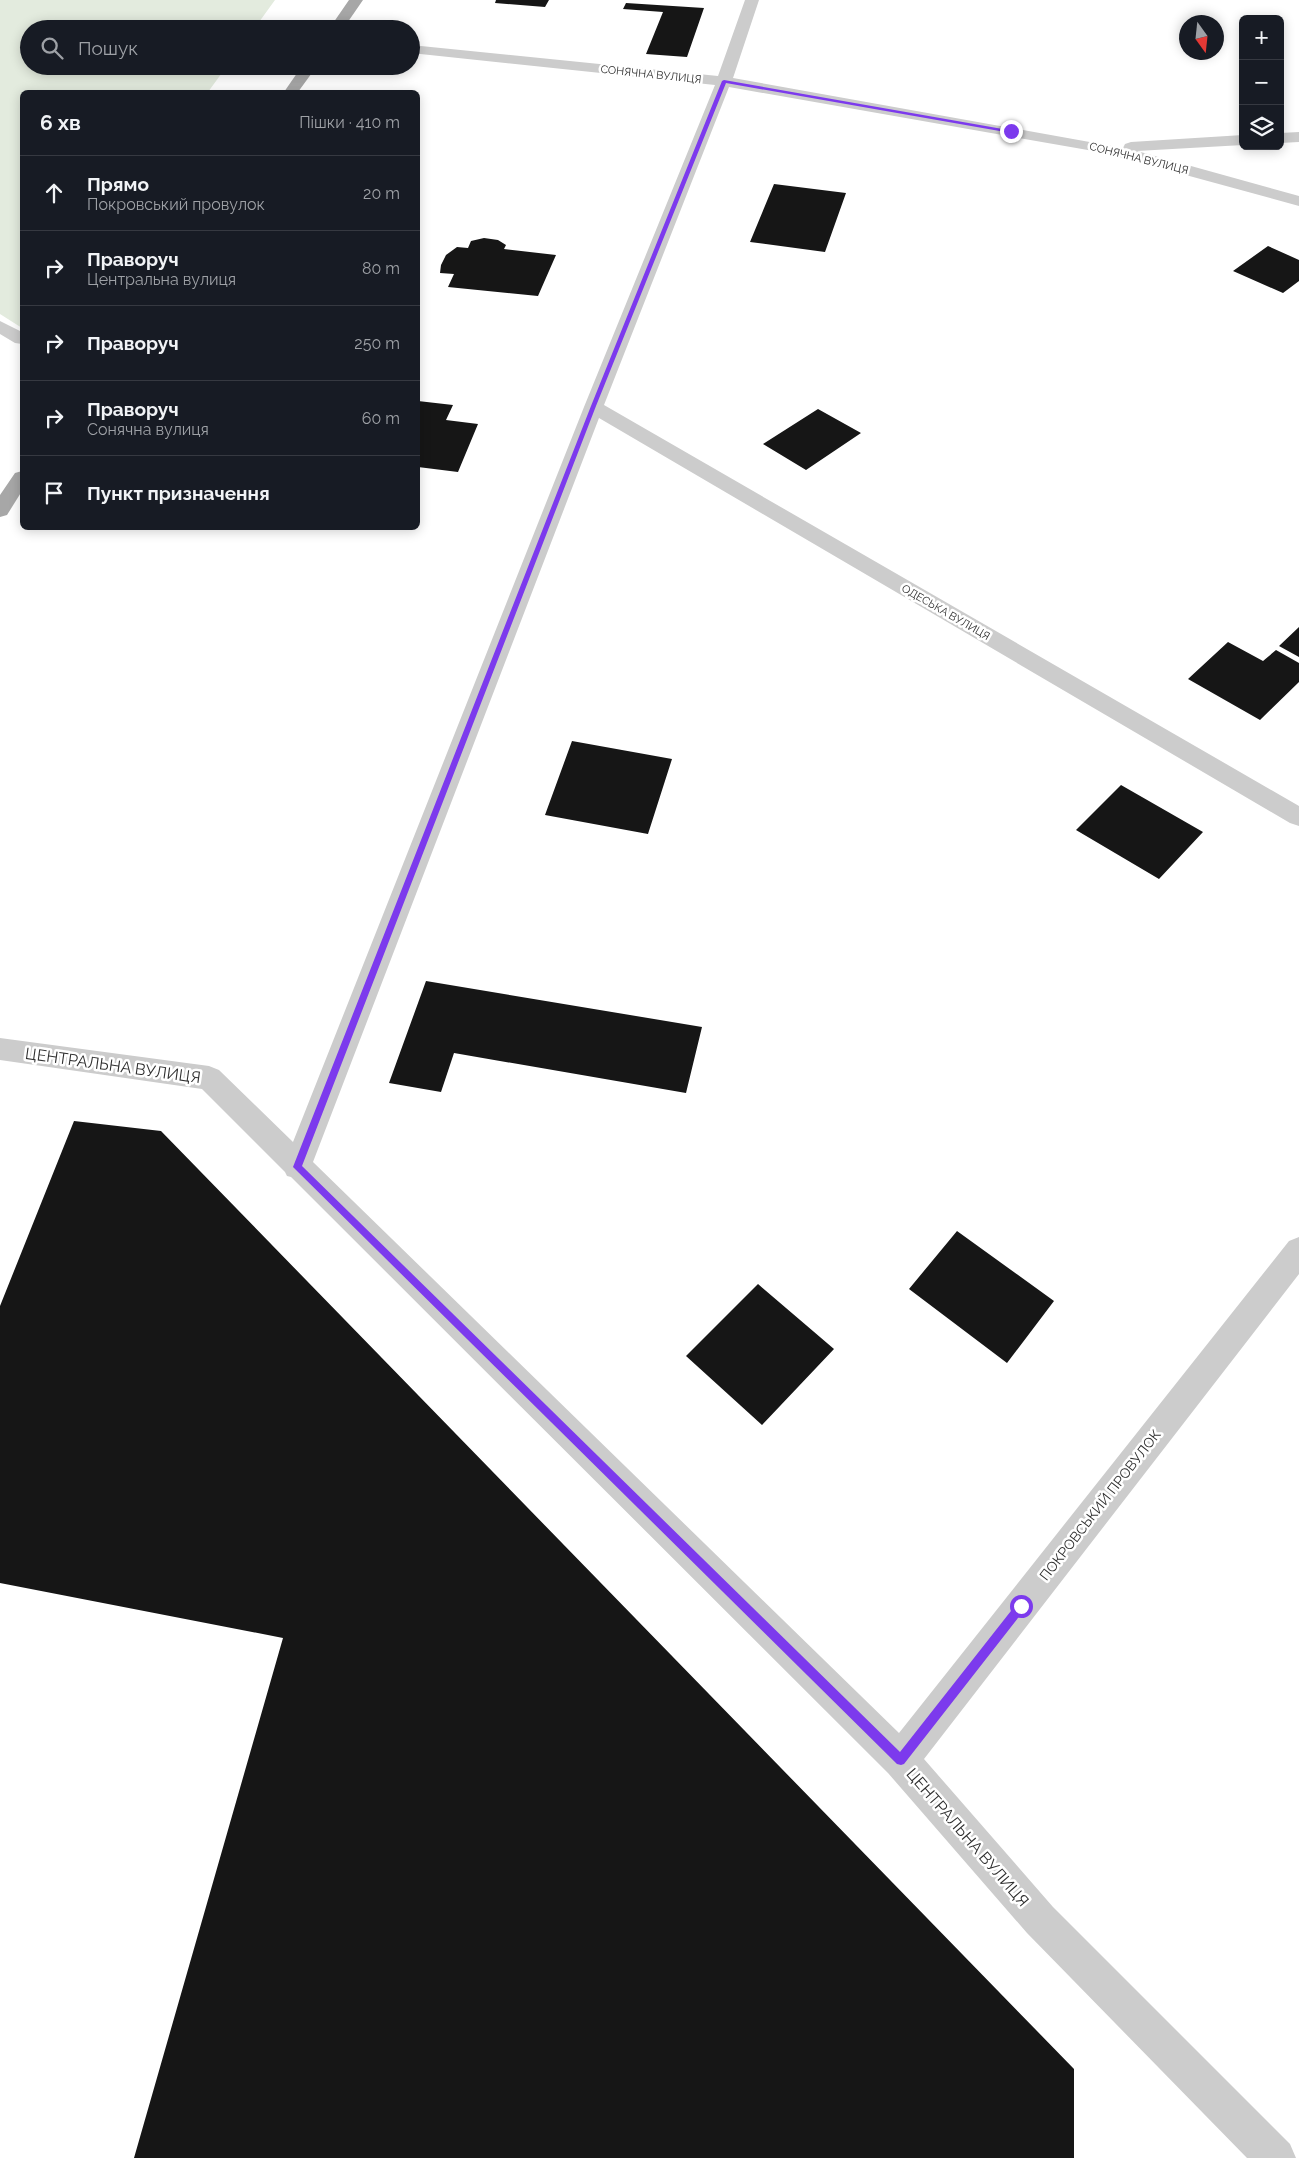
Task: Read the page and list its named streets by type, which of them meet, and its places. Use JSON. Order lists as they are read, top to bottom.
{
  "streets": {
    "street": [
      "СОНЯЧНА ВУЛИЦЯ",
      "ОДЕСЬКА ВУЛИЦЯ",
      "ЦЕНТРАЛЬНА ВУЛИЦЯ",
      "ПОКРОВСЬКИЙ ПРОВУЛОК"
    ]
  },
  "crossings": [
    ["ЦЕНТРАЛЬНА ВУЛИЦЯ", "ПОКРОВСЬКИЙ ПРОВУЛОК"]
  ],
  "north": "bottom",
  "page": {
    "map_buttons": ["+", "−"],
    "search": "Пошук",
    "heading": ["6 хв", "Пішки · 410 m"],
    "list": [
      ["Прямо", "Покровський провулок", "20 m"],
      ["Праворуч", "Центральна вулиця", "80 m"],
      ["Праворуч", "250 m"],
      ["Праворуч", "Сонячна вулиця", "60 m"],
      "Пункт призначення"
    ]
  }
}
